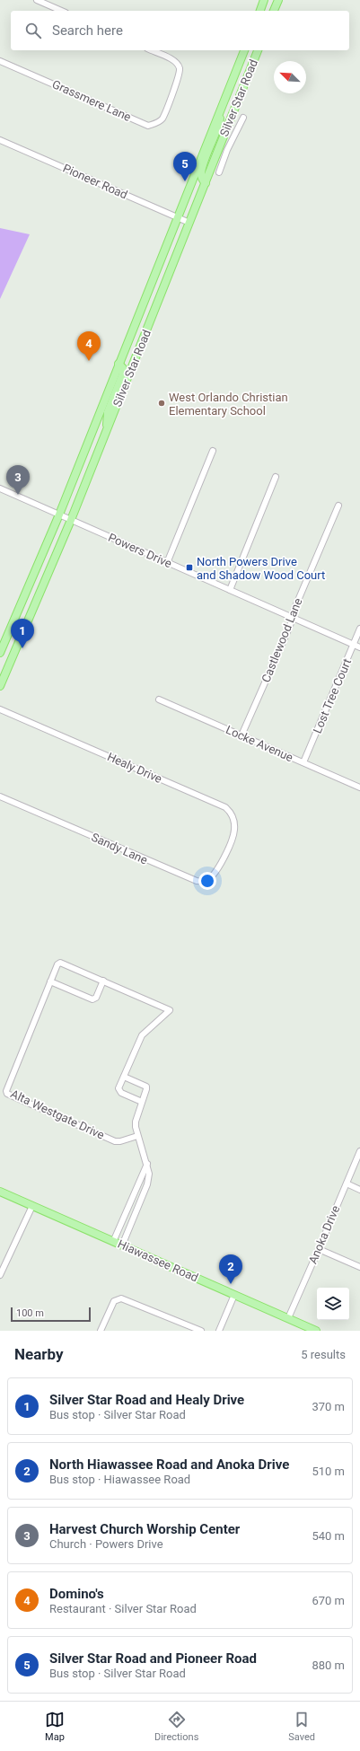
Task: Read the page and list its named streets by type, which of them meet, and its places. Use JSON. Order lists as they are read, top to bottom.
{
  "streets": {
    "main road": ["Silver Star Road", "Hiawassee Road"],
    "street": [
      "Grassmere Lane",
      "Pioneer Road",
      "Powers Drive",
      "Castlewood Lane",
      "Lost Tree Court",
      "Locke Avenue",
      "Healy Drive",
      "Sandy Lane",
      "Alta Westgate Drive",
      "Anoka Drive"
    ]
  },
  "crossings": [
    ["Silver Star Road", "Pioneer Road"],
    ["Silver Star Road", "Powers Drive"],
    ["Powers Drive", "Castlewood Lane"],
    ["Powers Drive", "Lost Tree Court"],
    ["Castlewood Lane", "Locke Avenue"],
    ["Lost Tree Court", "Locke Avenue"],
    ["Healy Drive", "Sandy Lane"],
    ["Anoka Drive", "Hiawassee Road"]
  ],
  "places": {
    "other": ["West Orlando Christian Elementary School"],
    "transit": ["North Powers Drive and Shadow Wood Court"]
  },
  "scale_bar": "100 m",
  "north": "top left",
  "page": {
    "search": "Search here",
    "pins": [
      "5",
      "4",
      "3",
      "1",
      "2"
    ],
    "scale": "100 m",
    "heading": ["Nearby", "5 results"],
    "list": [
      {
        "mark": "1",
        "name": "Silver Star Road and Healy Drive",
        "note": "Bus stop · Silver Star Road",
        "value": "370 m"
      },
      {
        "mark": "2",
        "name": "North Hiawassee Road and Anoka Drive",
        "note": "Bus stop · Hiawassee Road",
        "value": "510 m"
      },
      {
        "mark": "3",
        "name": "Harvest Church Worship Center",
        "note": "Church · Powers Drive",
        "value": "540 m"
      },
      {
        "mark": "4",
        "name": "Domino's",
        "note": "Restaurant · Silver Star Road",
        "value": "670 m"
      },
      {
        "mark": "5",
        "name": "Silver Star Road and Pioneer Road",
        "note": "Bus stop · Silver Star Road",
        "value": "880 m"
      }
    ],
    "nav": ["Map", "Directions", "Saved"]
  }
}
